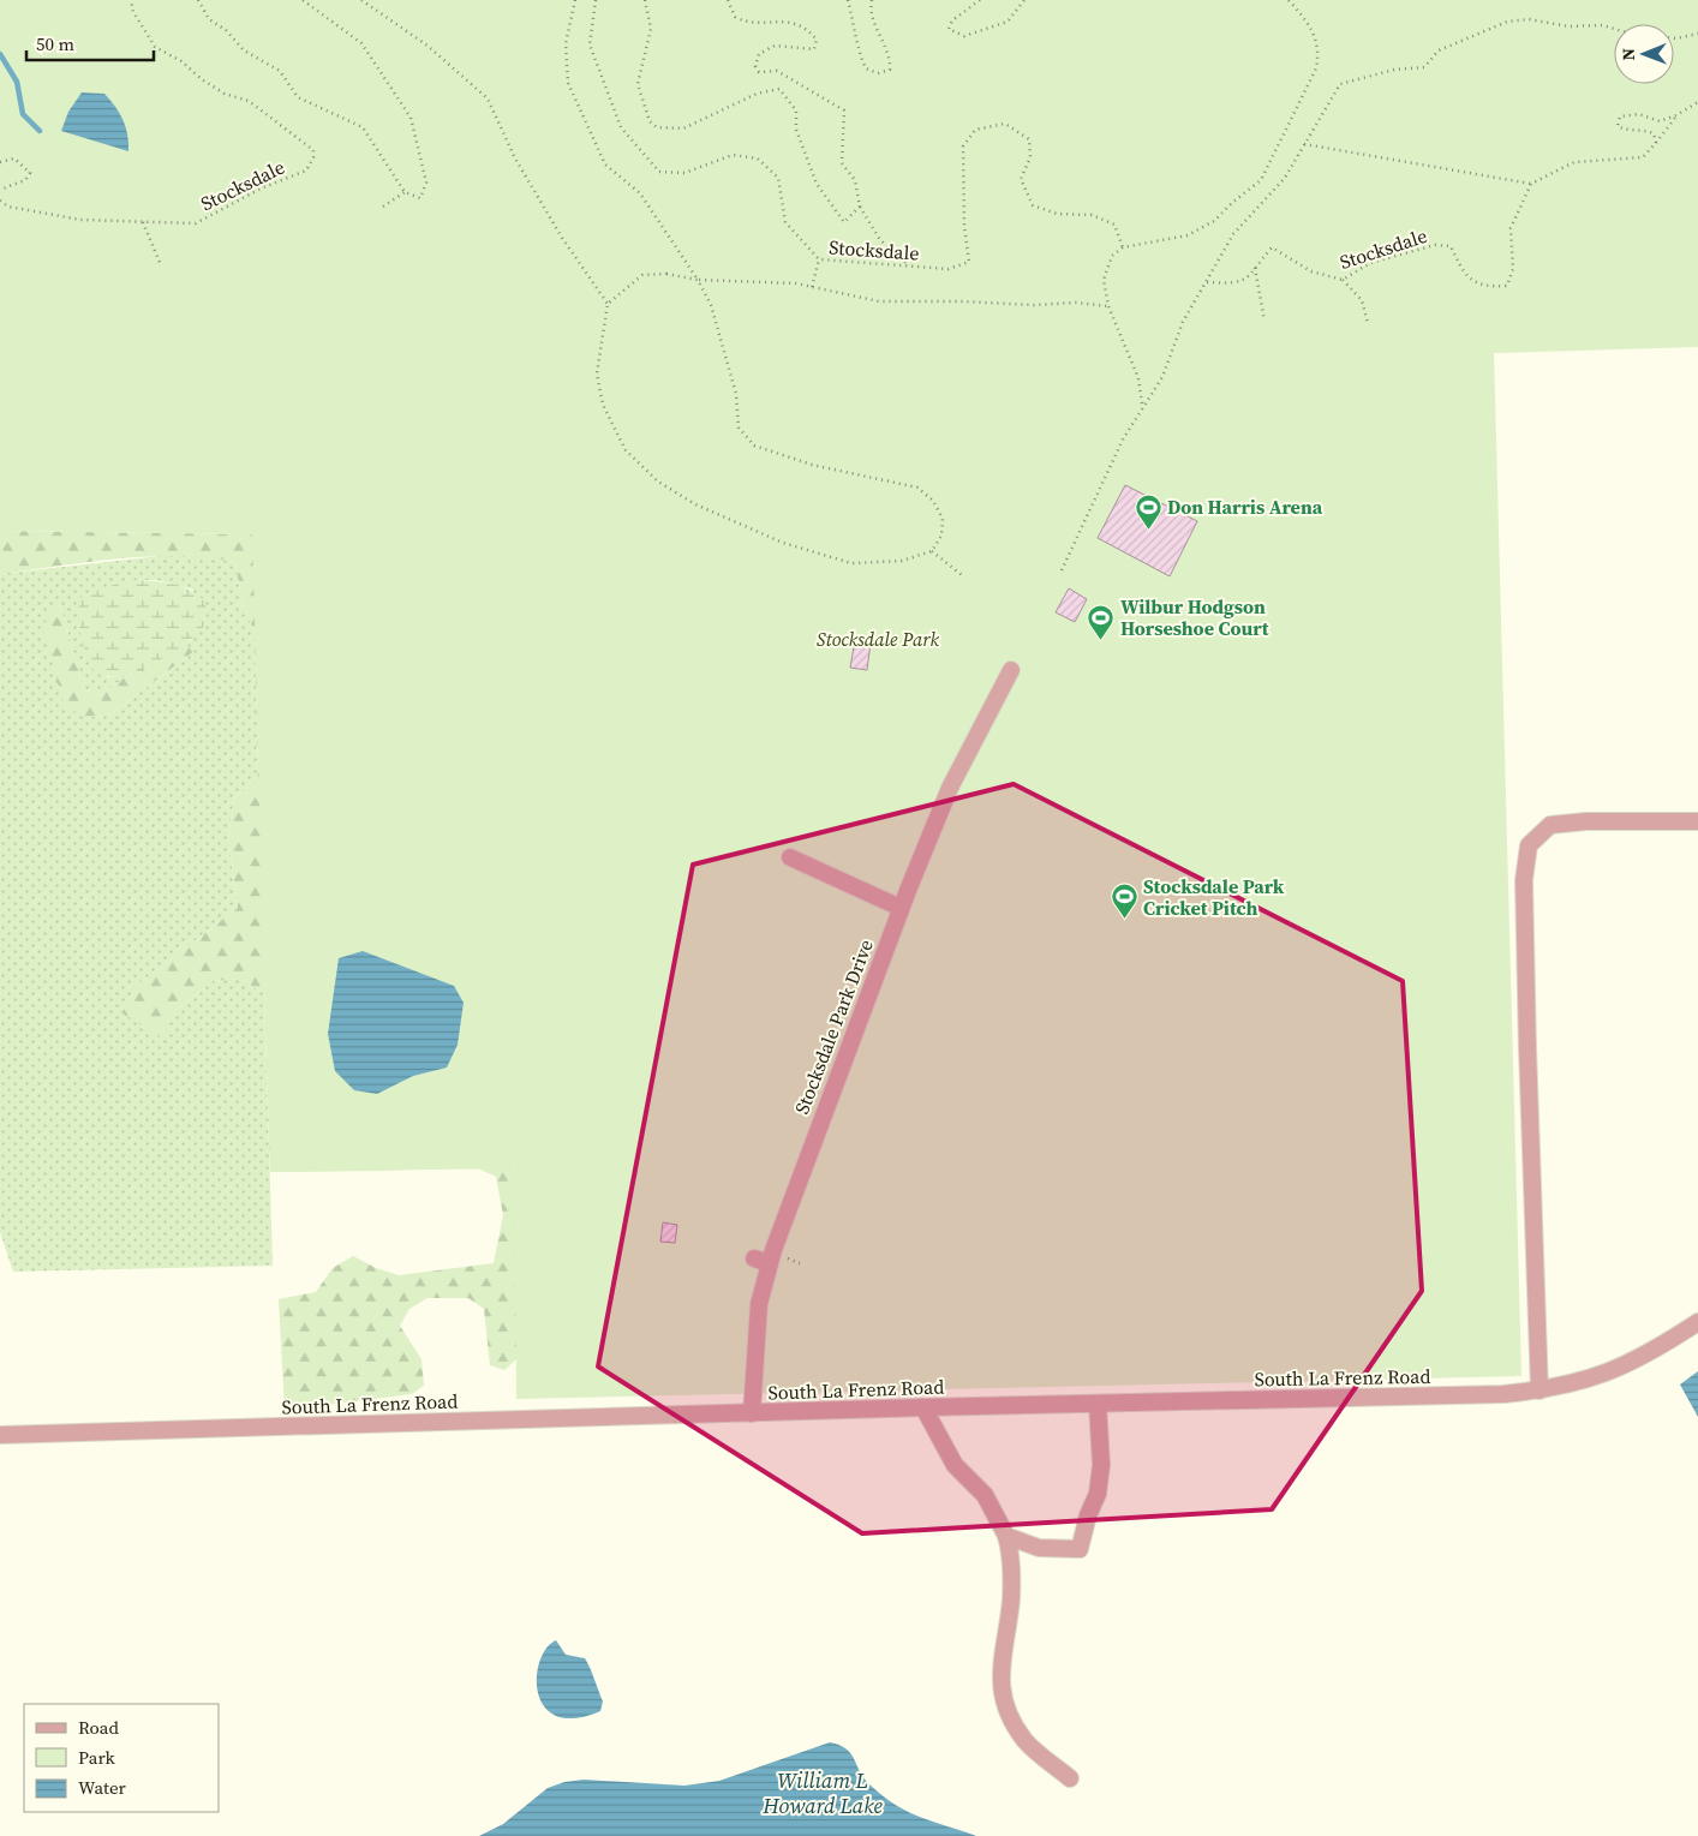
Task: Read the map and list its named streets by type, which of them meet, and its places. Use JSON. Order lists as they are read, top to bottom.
{
  "streets": {
    "street": ["Stocksdale Park Drive", "South La Frenz Road"],
    "path": ["Stocksdale"]
  },
  "crossings": [
    ["Stocksdale Park Drive", "South La Frenz Road"]
  ],
  "water": ["William L Howard Lake"],
  "parks": ["Stocksdale Park"],
  "places": {
    "sports": ["Don Harris Arena", "Wilbur Hodgson Horseshoe Court", "Stocksdale Park Cricket Pitch"]
  },
  "legend": ["Road", "Park", "Water"],
  "scale_bar": "50 m",
  "north": "left"
}
